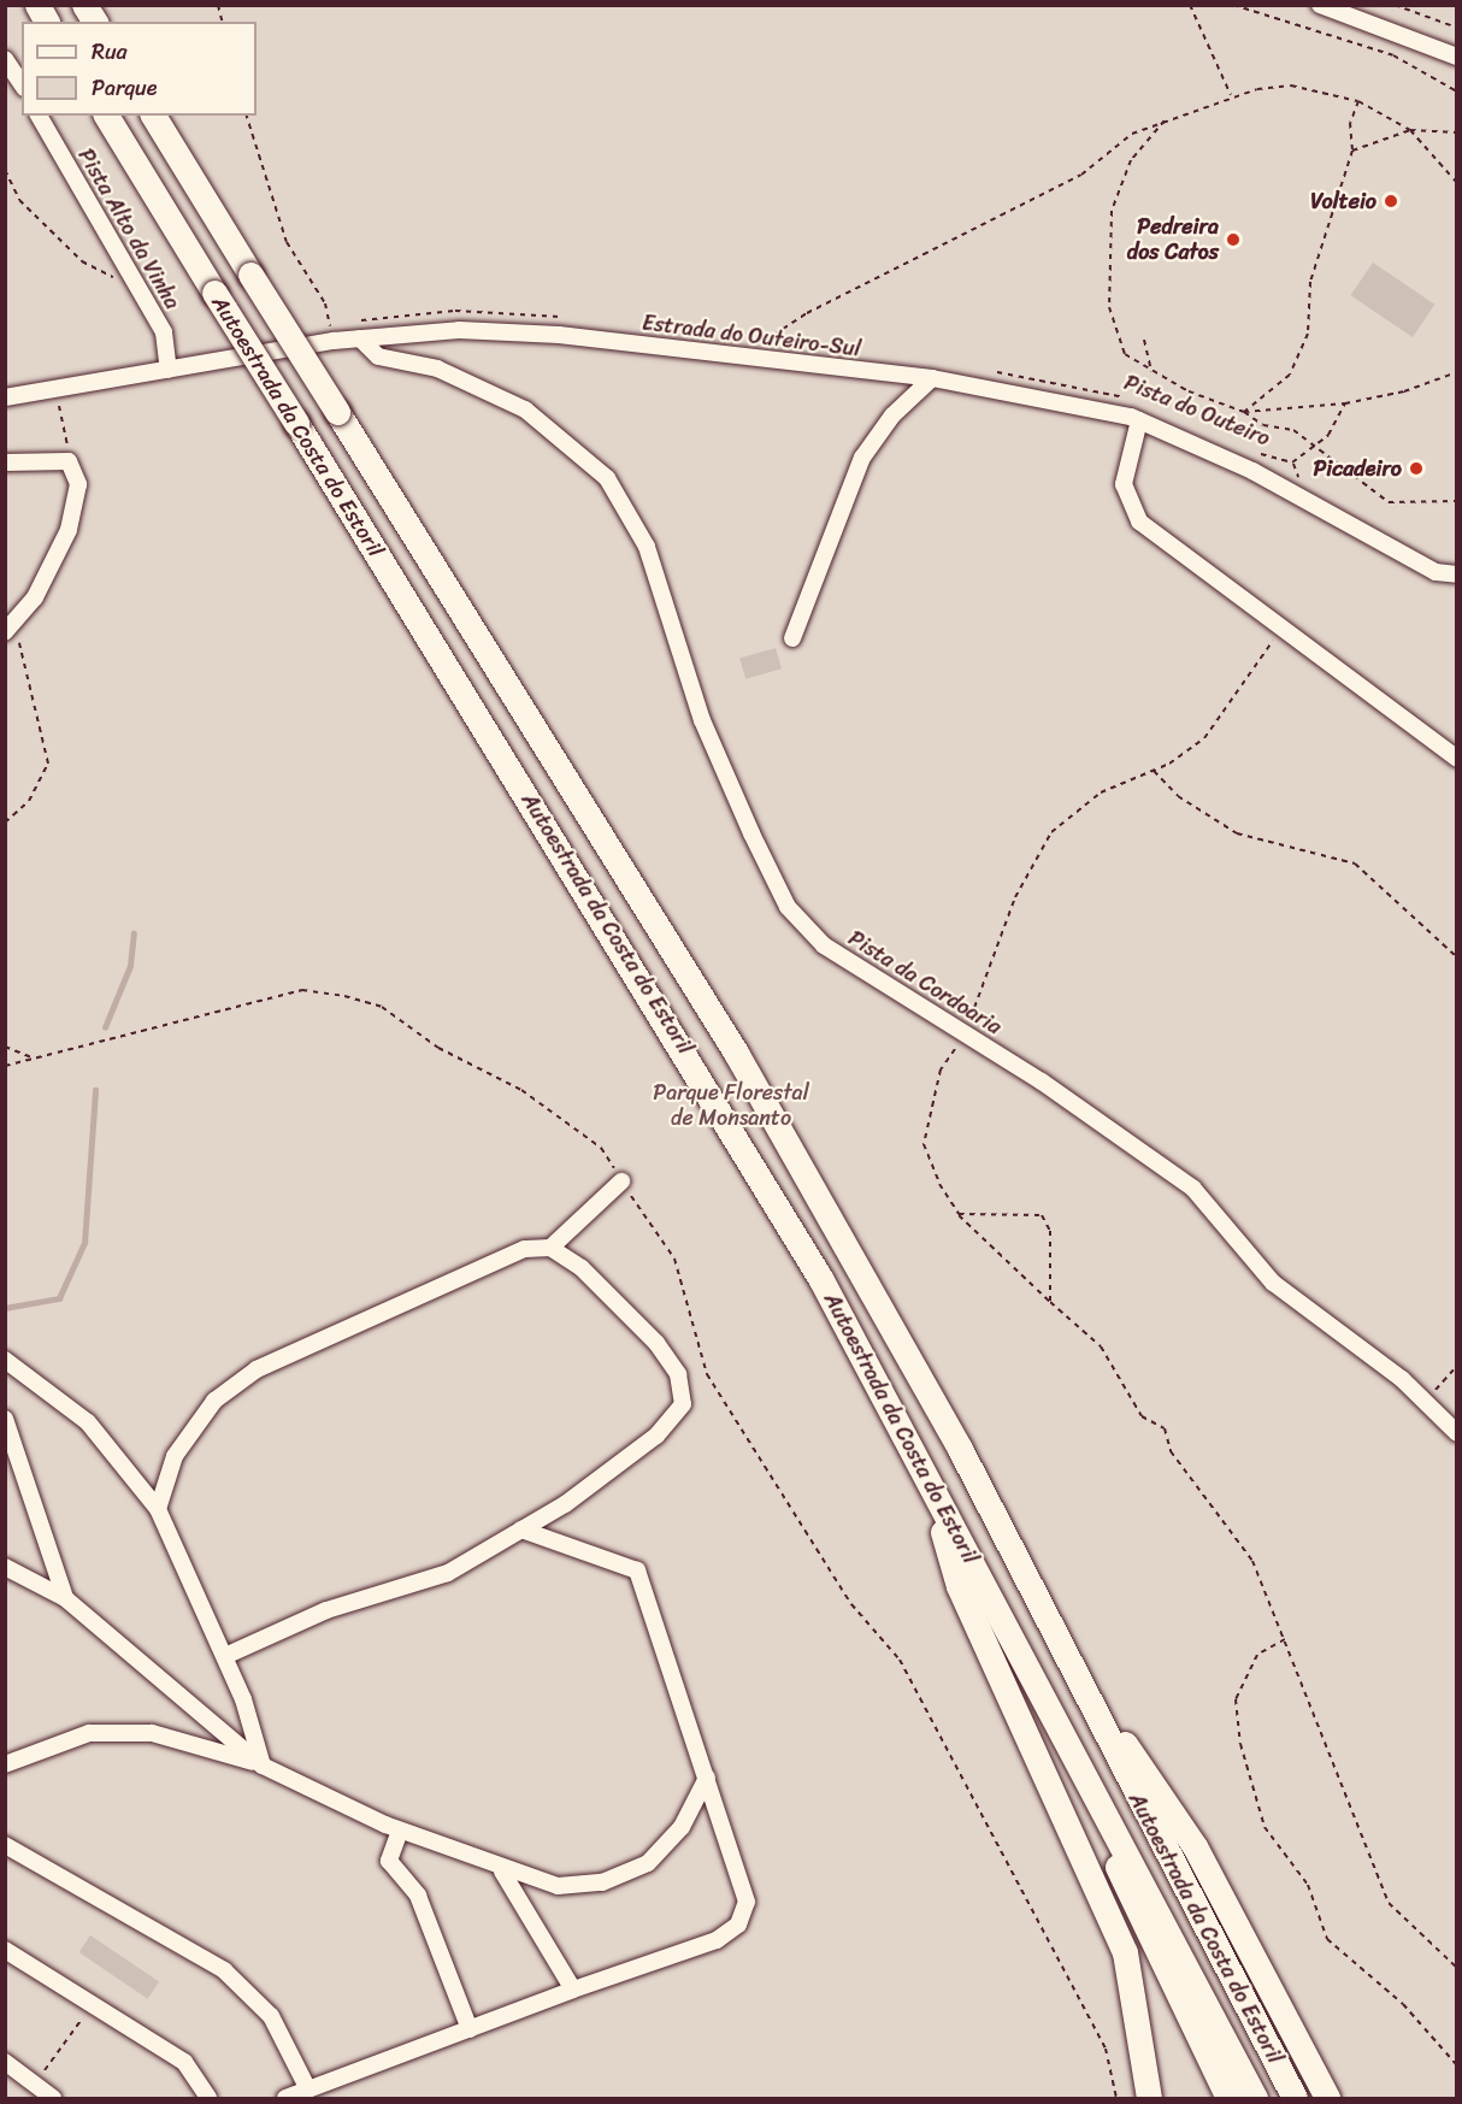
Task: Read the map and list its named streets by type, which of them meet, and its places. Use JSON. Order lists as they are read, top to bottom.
{
  "streets": {
    "highway": ["Autoestrada da Costa do Estoril"],
    "street": ["Pista Alto da Vinha", "Estrada do Outeiro-Sul", "Pista da Cordoaria"],
    "path": ["Pista do Outeiro"]
  },
  "crossings": [
    ["Pista Alto da Vinha", "Estrada do Outeiro-Sul"],
    ["Estrada do Outeiro-Sul", "Pista da Cordoaria"]
  ],
  "parks": ["Parque Florestal de Monsanto"],
  "places": ["Volteio", "Pedreira dos Catos", "Picadeiro"],
  "legend": ["Rua", "Parque"]
}
